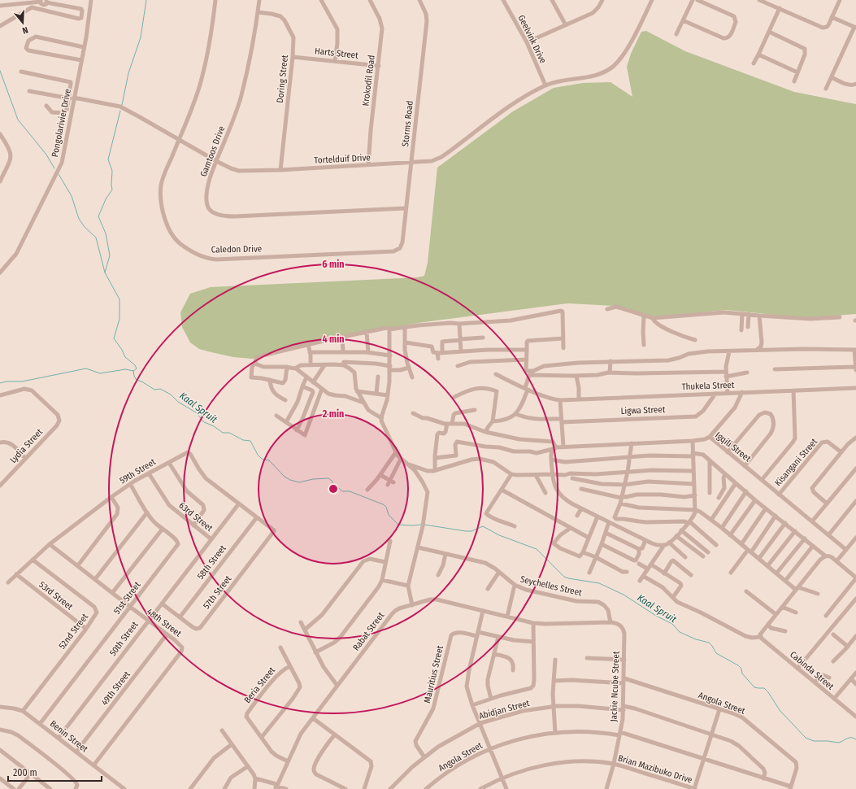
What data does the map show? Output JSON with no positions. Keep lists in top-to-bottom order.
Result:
{
  "streets": {
    "street": [
      "Geelvink Drive",
      "Harts Street",
      "Doring Street",
      "Krokodil Road",
      "Pongolarivier Drive",
      "Storms Road",
      "Gamtoos Drive",
      "Tortelduif Drive",
      "Caledon Drive",
      "Thukela Street",
      "Ligwa Street",
      "Lydia Street",
      "Igqili Street",
      "Kisangani Street",
      "59th Street",
      "63rd Street",
      "58th Street",
      "Seychelles Street",
      "57th Street",
      "53rd Street",
      "51st Street",
      "48th Street",
      "52nd Street",
      "Rabat Street",
      "50th Street",
      "Cabinda Street",
      "Mauritius Street",
      "Beria Street",
      "Jackie Ncube Street",
      "49th Street",
      "Angola Street",
      "Abidjan Street",
      "Benin Street",
      "Brian Mazibuko Drive"
    ]
  },
  "crossings": [
    ["Geelvink Drive", "Tortelduif Drive"],
    ["Harts Street", "Doring Street"],
    ["Harts Street", "Krokodil Road"],
    ["Doring Street", "Gamtoos Drive"],
    ["Doring Street", "Tortelduif Drive"],
    ["Krokodil Road", "Tortelduif Drive"],
    ["Pongolarivier Drive", "Tortelduif Drive"],
    ["Storms Road", "Gamtoos Drive"],
    ["Storms Road", "Tortelduif Drive"],
    ["Storms Road", "Caledon Drive"],
    ["Gamtoos Drive", "Tortelduif Drive"],
    ["Tortelduif Drive", "Caledon Drive"],
    ["Thukela Street", "Ligwa Street"],
    ["Igqili Street", "Kisangani Street"],
    ["59th Street", "63rd Street"],
    ["59th Street", "58th Street"],
    ["59th Street", "57th Street"],
    ["59th Street", "53rd Street"],
    ["59th Street", "51st Street"],
    ["59th Street", "48th Street"],
    ["59th Street", "52nd Street"],
    ["59th Street", "50th Street"],
    ["63rd Street", "50th Street"],
    ["58th Street", "57th Street"],
    ["Seychelles Street", "Rabat Street"],
    ["57th Street", "50th Street"],
    ["53rd Street", "52nd Street"],
    ["51st Street", "48th Street"],
    ["51st Street", "Benin Street"],
    ["48th Street", "50th Street"],
    ["48th Street", "49th Street"],
    ["48th Street", "Benin Street"],
    ["52nd Street", "Benin Street"],
    ["Rabat Street", "Jackie Ncube Street"],
    ["50th Street", "Benin Street"],
    ["Mauritius Street", "Abidjan Street"],
    ["Jackie Ncube Street", "Angola Street"],
    ["Jackie Ncube Street", "Abidjan Street"],
    ["Jackie Ncube Street", "Brian Mazibuko Drive"],
    ["49th Street", "Benin Street"],
    ["Angola Street", "Abidjan Street"]
  ],
  "water": ["Kaal Spruit"],
  "scale_bar": "200 m",
  "north": "bottom",
  "rings": ["6 min", "4 min", "2 min"]
}
